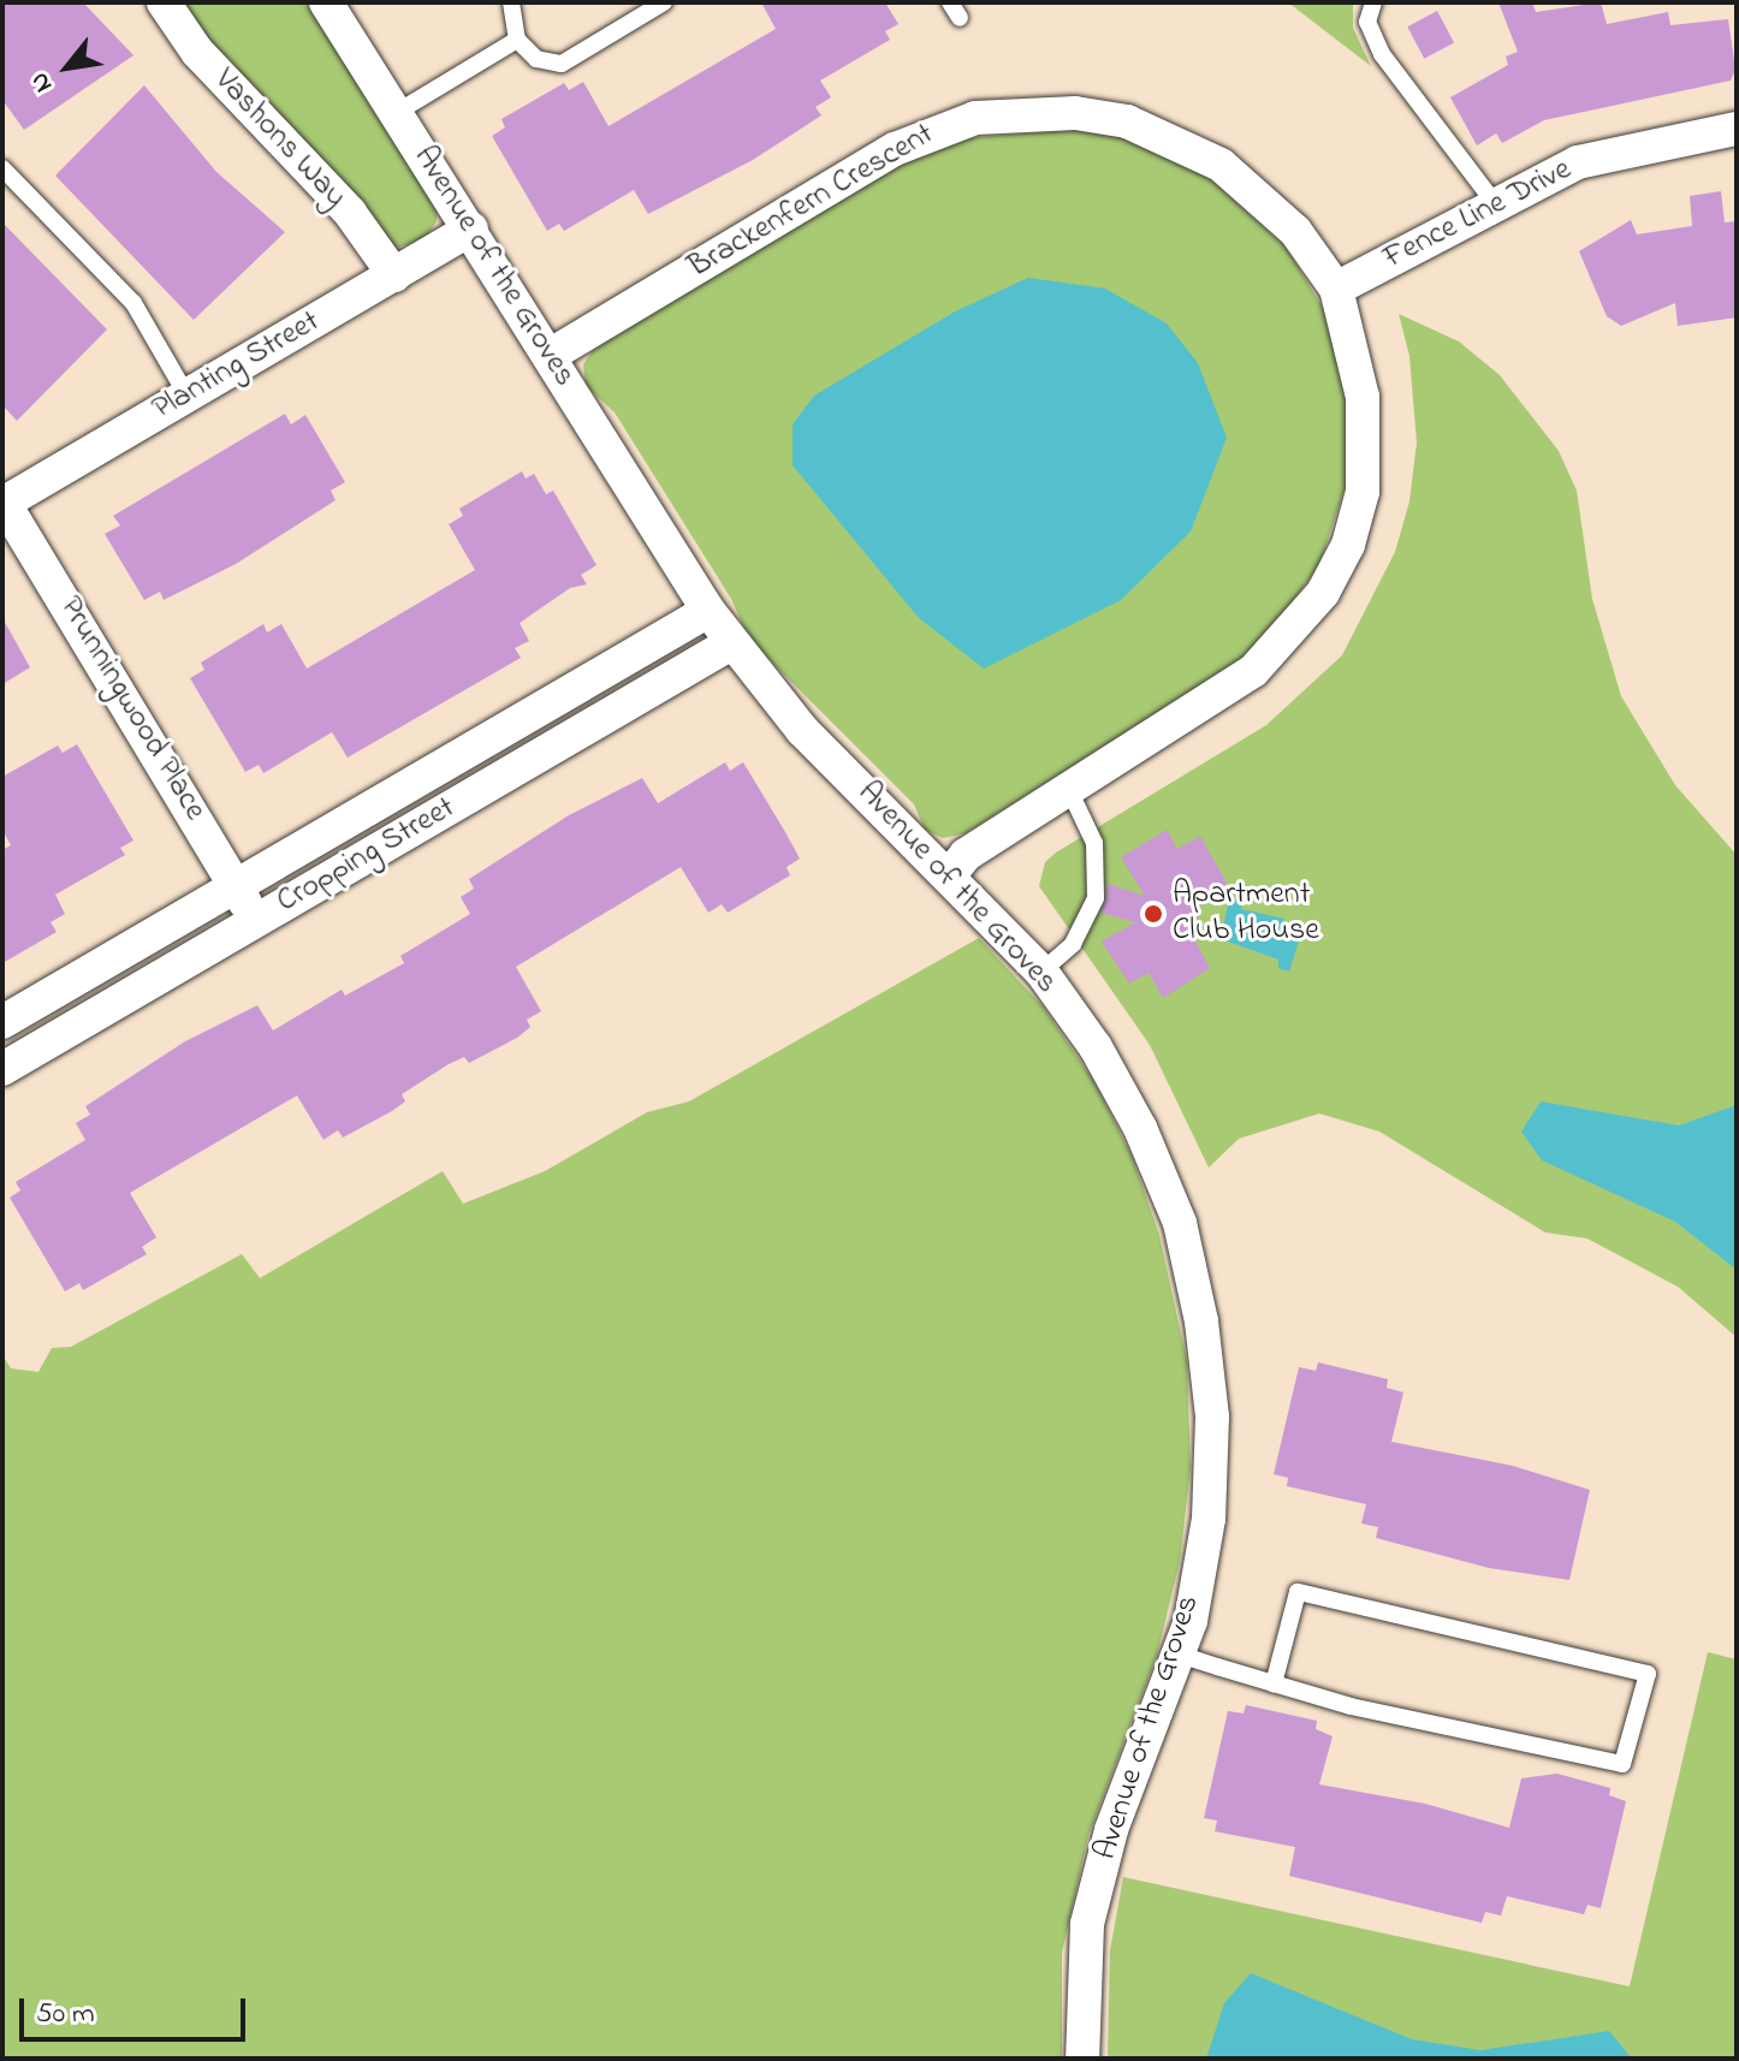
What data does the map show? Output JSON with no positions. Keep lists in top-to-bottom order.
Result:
{
  "streets": {
    "street": [
      "Vashons Way",
      "Brackenfern Crescent",
      "Fence Line Drive",
      "Avenue of the Groves",
      "Planting Street",
      "Prunningwood Place",
      "Cropping Street"
    ]
  },
  "crossings": [
    ["Vashons Way", "Planting Street"],
    ["Brackenfern Crescent", "Fence Line Drive"],
    ["Brackenfern Crescent", "Avenue of the Groves"],
    ["Avenue of the Groves", "Planting Street"],
    ["Avenue of the Groves", "Cropping Street"],
    ["Planting Street", "Prunningwood Place"],
    ["Prunningwood Place", "Cropping Street"]
  ],
  "places": ["Apartment Club House"],
  "scale_bar": "50 m",
  "north": "bottom left"
}
